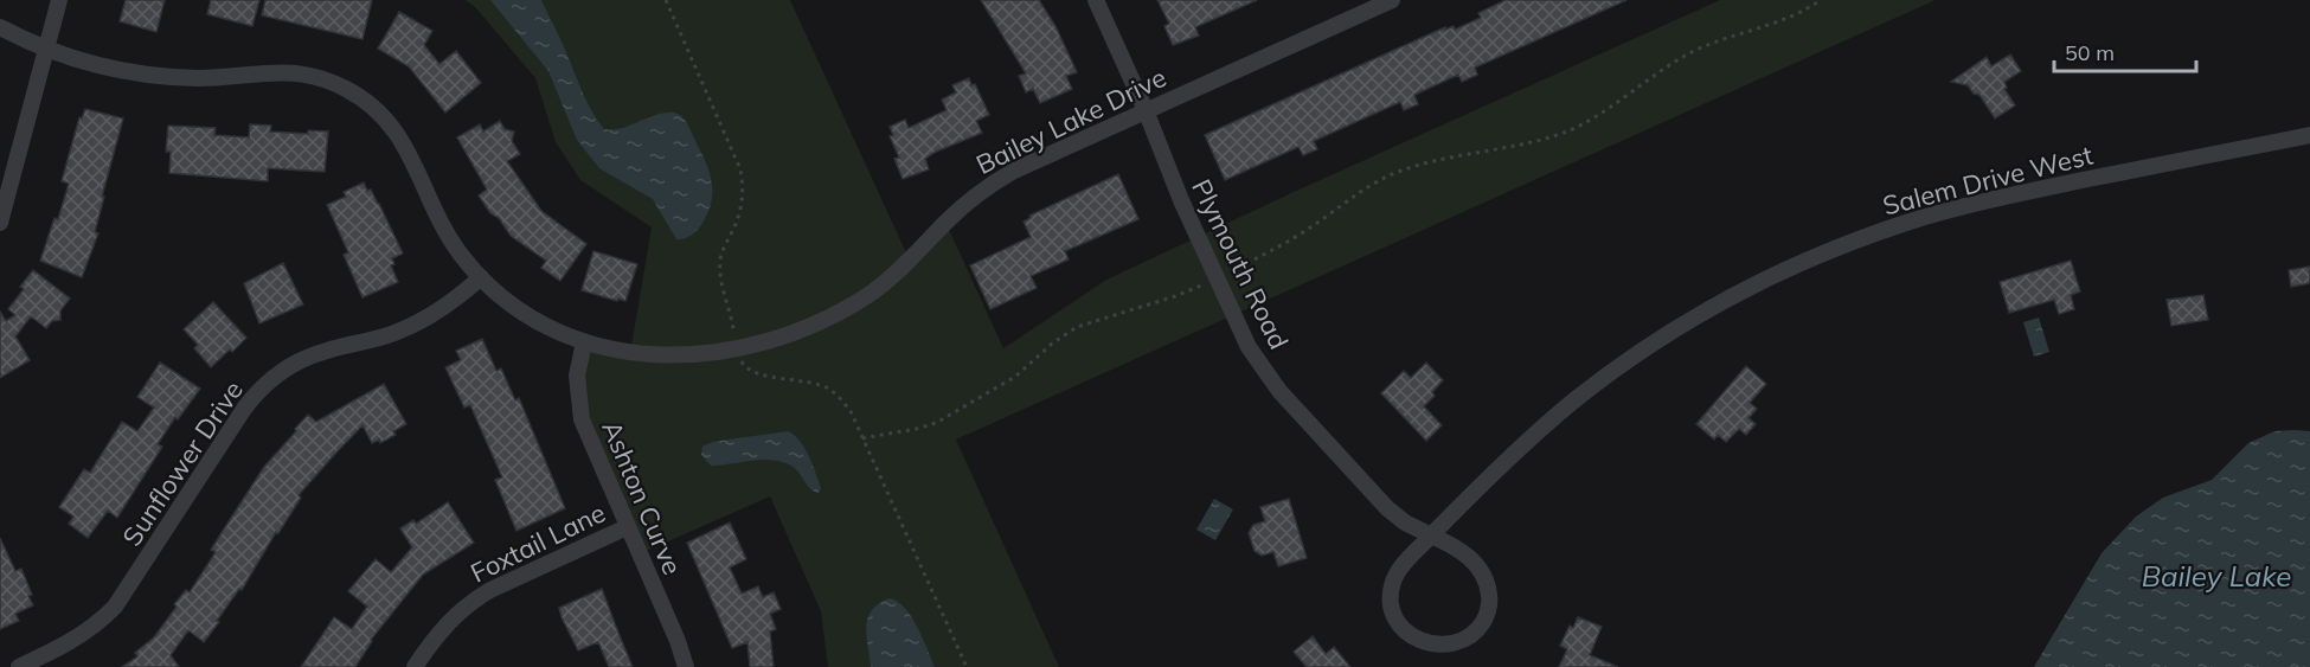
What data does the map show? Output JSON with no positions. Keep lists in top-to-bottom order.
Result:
{
  "streets": {
    "street": [
      "Bailey Lake Drive",
      "Salem Drive West",
      "Plymouth Road",
      "Sunflower Drive",
      "Ashton Curve",
      "Foxtail Lane"
    ]
  },
  "crossings": [
    ["Bailey Lake Drive", "Plymouth Road"],
    ["Bailey Lake Drive", "Sunflower Drive"],
    ["Bailey Lake Drive", "Ashton Curve"],
    ["Salem Drive West", "Plymouth Road"],
    ["Ashton Curve", "Foxtail Lane"]
  ],
  "water": ["Bailey Lake"],
  "scale_bar": "50 m"
}
